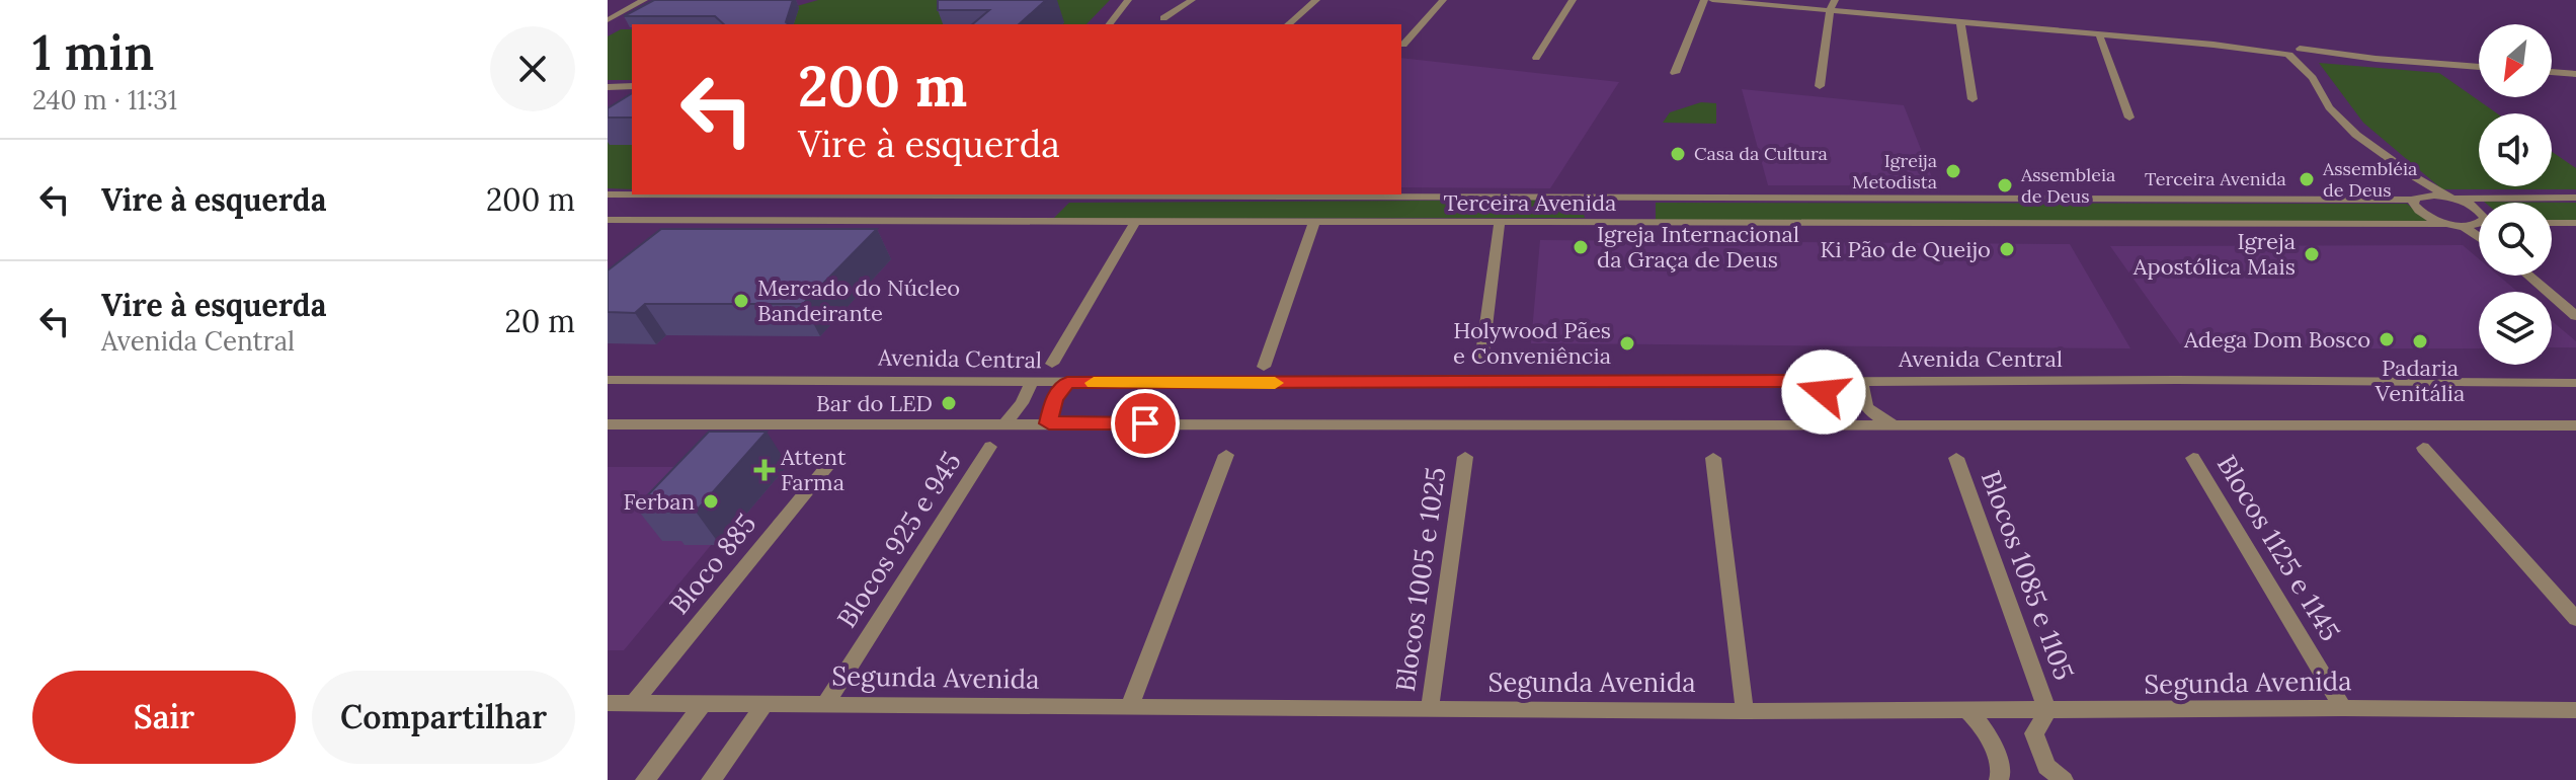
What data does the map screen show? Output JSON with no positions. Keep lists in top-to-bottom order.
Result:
{
  "streets": {
    "street": [
      "Terceira Avenida",
      "Avenida Central",
      "Blocos 925 e 945",
      "Blocos 1125 e 1145",
      "Bloco 885",
      "Blocos 1085 e 1105",
      "Blocos 1005 e 1025",
      "Segunda Avenida"
    ]
  },
  "crossings": [
    ["Blocos 925 e 945", "Segunda Avenida"],
    ["Blocos 1125 e 1145", "Segunda Avenida"],
    ["Bloco 885", "Segunda Avenida"],
    ["Blocos 1085 e 1105", "Segunda Avenida"],
    ["Blocos 1005 e 1025", "Segunda Avenida"]
  ],
  "places": {
    "other": [
      "Casa da Cultura",
      "Igreija Metodista",
      "Assembléia de Deus",
      "Assembleia de Deus",
      "Igreja Internacional da Graça de Deus",
      "Ki Pão de Queijo",
      "Igreja Apostólica Mais",
      "Mercado do Núcleo Bandeirante",
      "Adega Dom Bosco",
      "Padaria Venitália",
      "Holywood Pães e Conveniência",
      "Bar do LED",
      "Ferban"
    ],
    "health": ["Attent Farma"]
  },
  "north": "bottom left",
  "page": {
    "heading": ["1 min", "240 m · 11:31"],
    "turn": ["200 m", "Vire à esquerda"],
    "list": [
      {
        "name": "Vire à esquerda",
        "value": "200 m"
      },
      {
        "name": "Vire à esquerda",
        "note": "Avenida Central",
        "value": "20 m"
      }
    ],
    "buttons": ["Sair", "Compartilhar"]
  }
}
